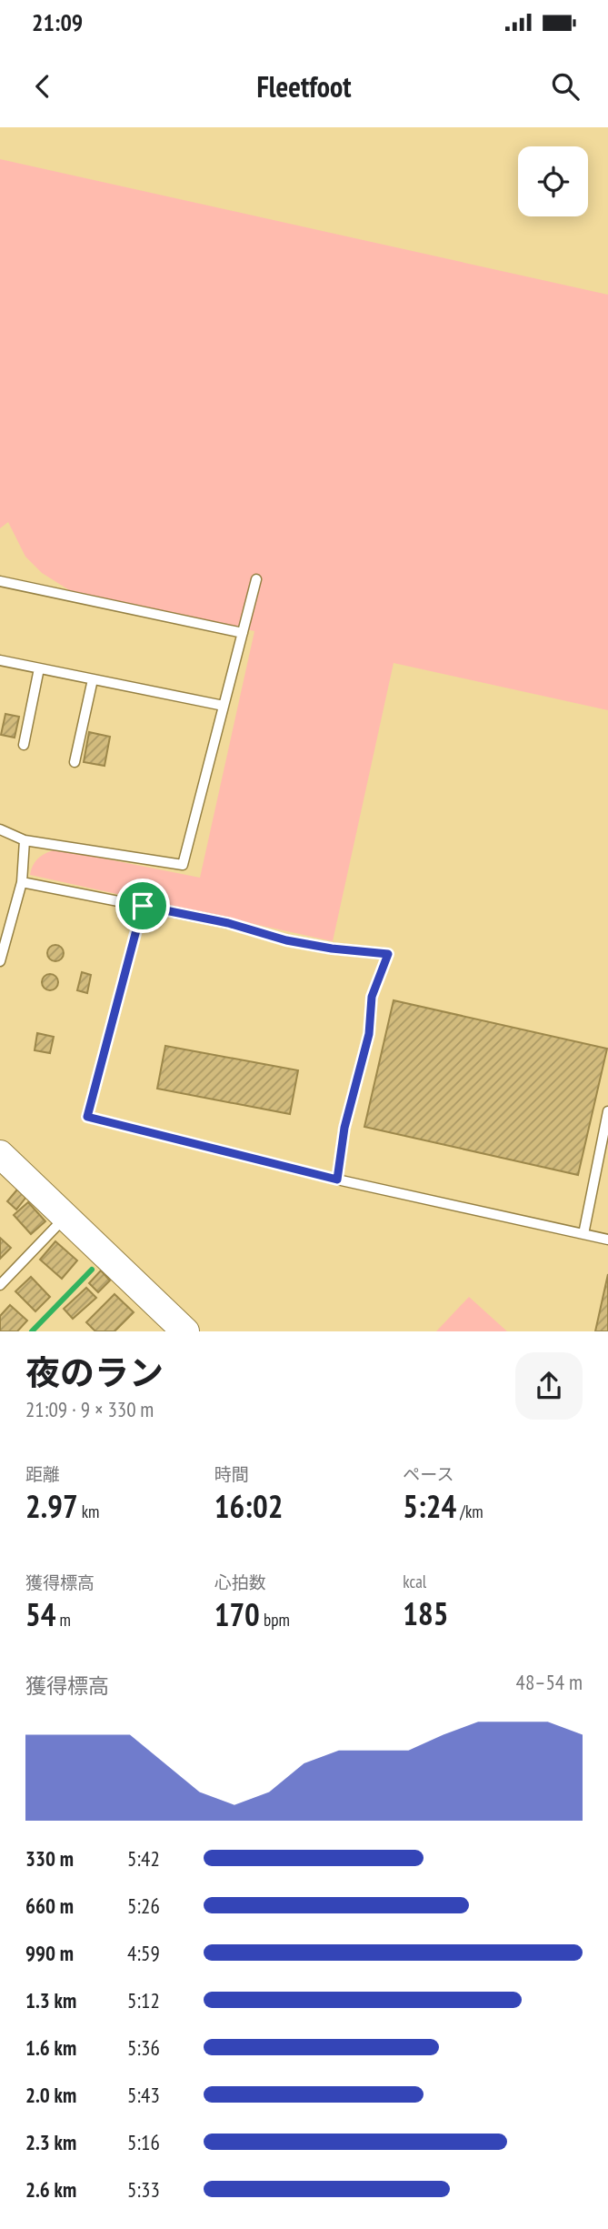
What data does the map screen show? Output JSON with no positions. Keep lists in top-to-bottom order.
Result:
{
  "page": {
    "status": "21:09",
    "header": "Fleetfoot",
    "heading": ["夜のラン", "21:09 · 9 × 330 m"],
    "stats": [
      ["距離", "2.97 km"],
      ["時間", "16:02"],
      ["ペース", "5:24 /km"],
      ["獲得標高", "54 m"],
      ["心拍数", "170 bpm"],
      ["kcal", "185"]
    ],
    "chart": ["獲得標高", "48–54 m"],
    "list": [
      {
        "name": "330 m",
        "note": "5:42"
      },
      {
        "name": "660 m",
        "note": "5:26"
      },
      {
        "name": "990 m",
        "note": "4:59"
      },
      {
        "name": "1.3 km",
        "note": "5:12"
      },
      {
        "name": "1.6 km",
        "note": "5:36"
      },
      {
        "name": "2.0 km",
        "note": "5:43"
      },
      {
        "name": "2.3 km",
        "note": "5:16"
      },
      {
        "name": "2.6 km",
        "note": "5:33"
      }
    ]
  }
}
